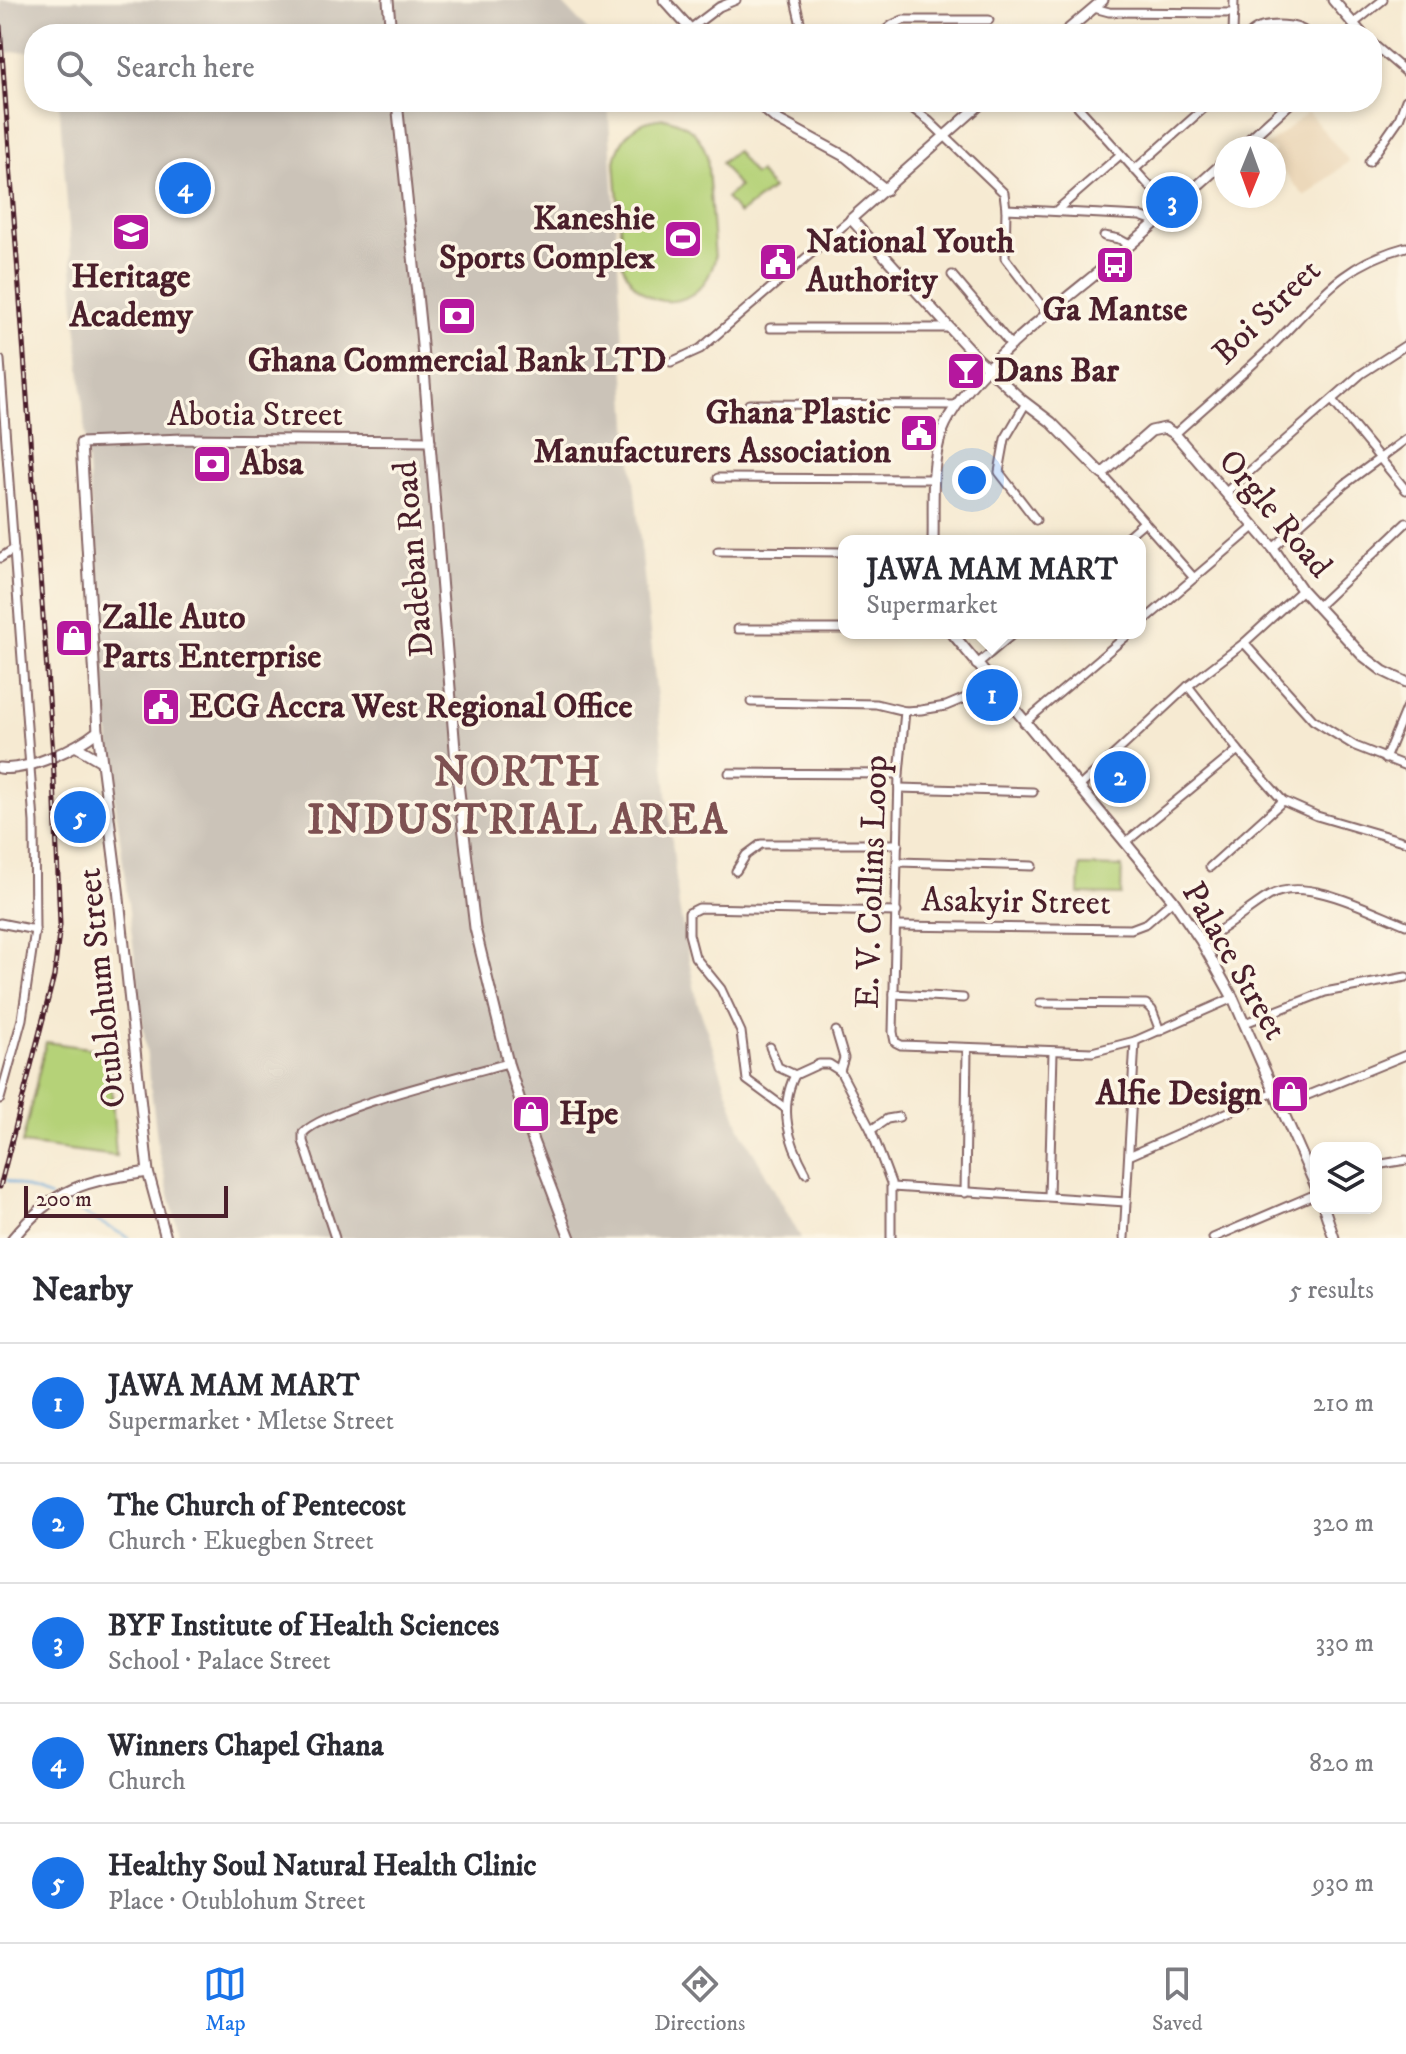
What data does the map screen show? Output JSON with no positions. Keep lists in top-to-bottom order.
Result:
{
  "streets": {
    "street": [
      "Boi Street",
      "Abotia Street",
      "Orgle Road",
      "Dadeban Road",
      "E. V. Collins Loop",
      "Asakyir Street",
      "Palace Street",
      "Otublohum Street"
    ]
  },
  "crossings": [
    ["Boi Street", "Orgle Road"],
    ["Abotia Street", "Dadeban Road"],
    ["Abotia Street", "Otublohum Street"],
    ["E. V. Collins Loop", "Asakyir Street"],
    ["E. V. Collins Loop", "Palace Street"],
    ["Asakyir Street", "Palace Street"]
  ],
  "districts": ["NORTH INDUSTRIAL AREA"],
  "places": {
    "school or university": ["Heritage Academy"],
    "sports": ["Kaneshie Sports Complex"],
    "public building": ["National Youth Authority", "Ghana Plastic Manufacturers Association", "ECG Accra West Regional Office"],
    "bus stop": ["Ga Mantse"],
    "bank": ["Ghana Commercial Bank LTD", "Absa"],
    "bar": ["Dans Bar"],
    "shop": ["Zalle Auto Parts Enterprise", "Alfie Design", "Hpe"]
  },
  "scale_bar": "200 m",
  "north": "bottom",
  "page": {
    "search": "Search here",
    "pins": [
      "4",
      "3",
      "1",
      "2",
      "5"
    ],
    "popup": ["JAWA MAM MART", "Supermarket"],
    "scale": "200 m",
    "heading": ["Nearby", "5 results"],
    "list": [
      {
        "mark": "1",
        "name": "JAWA MAM MART",
        "note": "Supermarket · Mletse Street",
        "value": "210 m"
      },
      {
        "mark": "2",
        "name": "The Church of Pentecost",
        "note": "Church · Ekuegben Street",
        "value": "320 m"
      },
      {
        "mark": "3",
        "name": "BYF Institute of Health Sciences",
        "note": "School · Palace Street",
        "value": "330 m"
      },
      {
        "mark": "4",
        "name": "Winners Chapel Ghana",
        "note": "Church",
        "value": "820 m"
      },
      {
        "mark": "5",
        "name": "Healthy Soul Natural Health Clinic",
        "note": "Place · Otublohum Street",
        "value": "930 m"
      }
    ],
    "nav": ["Map", "Directions", "Saved"]
  }
}
